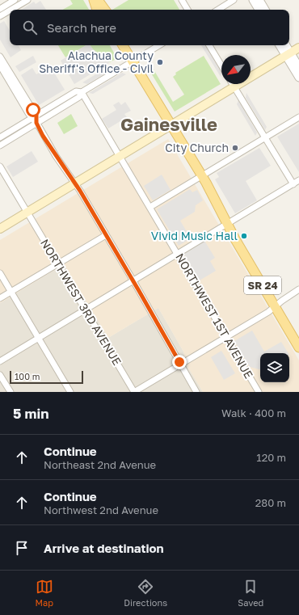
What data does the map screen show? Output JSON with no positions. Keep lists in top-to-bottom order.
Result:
{
  "streets": {
    "main road": ["SR 24"],
    "street": ["NORTHWEST 3RD AVENUE", "NORTHWEST 1ST AVENUE"]
  },
  "districts": ["Gainesville"],
  "places": ["Alachua County Sheriff's Office - Civil", "City Church", "Vivid Music Hall"],
  "scale_bar": "100 m",
  "north": "bottom left",
  "page": {
    "search": "Search here",
    "scale": "100 m",
    "heading": ["5 min", "Walk · 400 m"],
    "list": [
      ["Continue", "Northeast 2nd Avenue", "120 m"],
      ["Continue", "Northwest 2nd Avenue", "280 m"],
      "Arrive at destination"
    ],
    "nav": ["Map", "Directions", "Saved"]
  }
}
